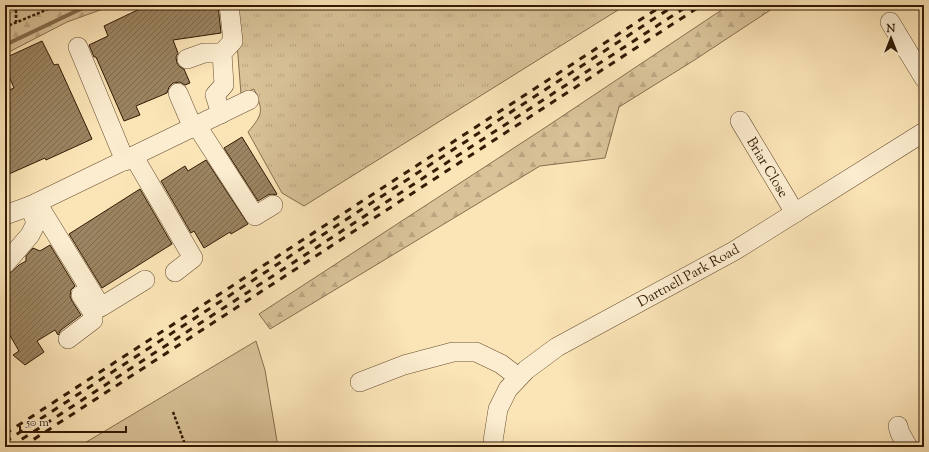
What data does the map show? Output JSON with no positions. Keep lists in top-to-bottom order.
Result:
{
  "streets": {
    "street": ["Briar Close", "Dartnell Park Road"]
  },
  "crossings": [
    ["Briar Close", "Dartnell Park Road"]
  ],
  "scale_bar": "50 m",
  "north": "top"
}
